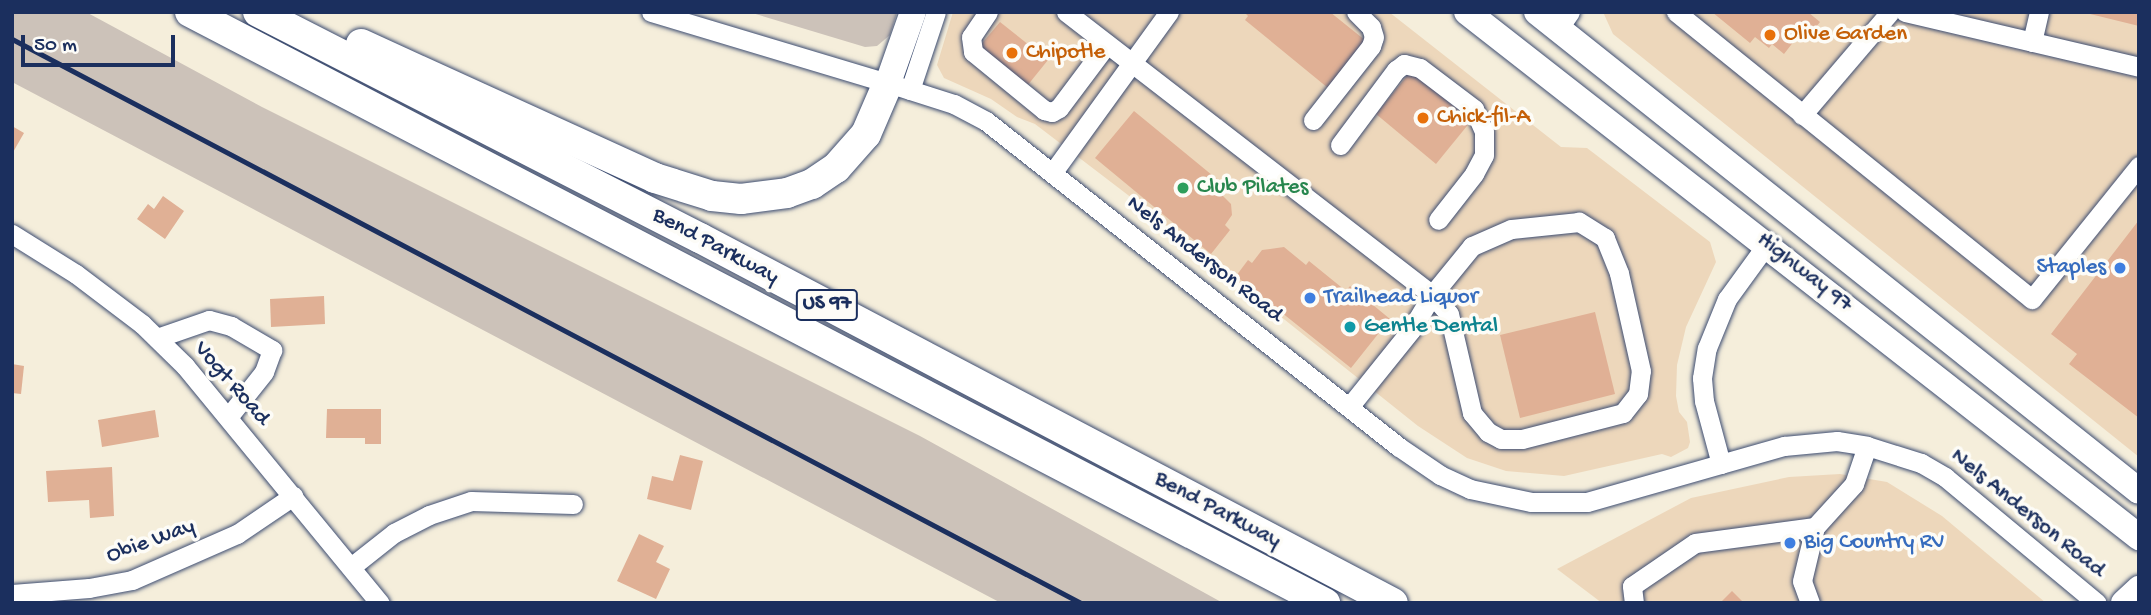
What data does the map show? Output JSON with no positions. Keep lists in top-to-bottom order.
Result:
{
  "streets": {
    "highway": ["Bend Parkway", "US 97"],
    "main road": ["Highway 97"],
    "street": ["Nels Anderson Road", "Vogt Road", "Obie Way"]
  },
  "crossings": [
    ["Vogt Road", "Obie Way"]
  ],
  "places": [
    "Olive Garden",
    "Chipotle",
    "Chick-fil-A",
    "Club Pilates",
    "Staples",
    "Trailhead Liquor",
    "Gentle Dental",
    "Big Country RV"
  ],
  "scale_bar": "50 m"
}
